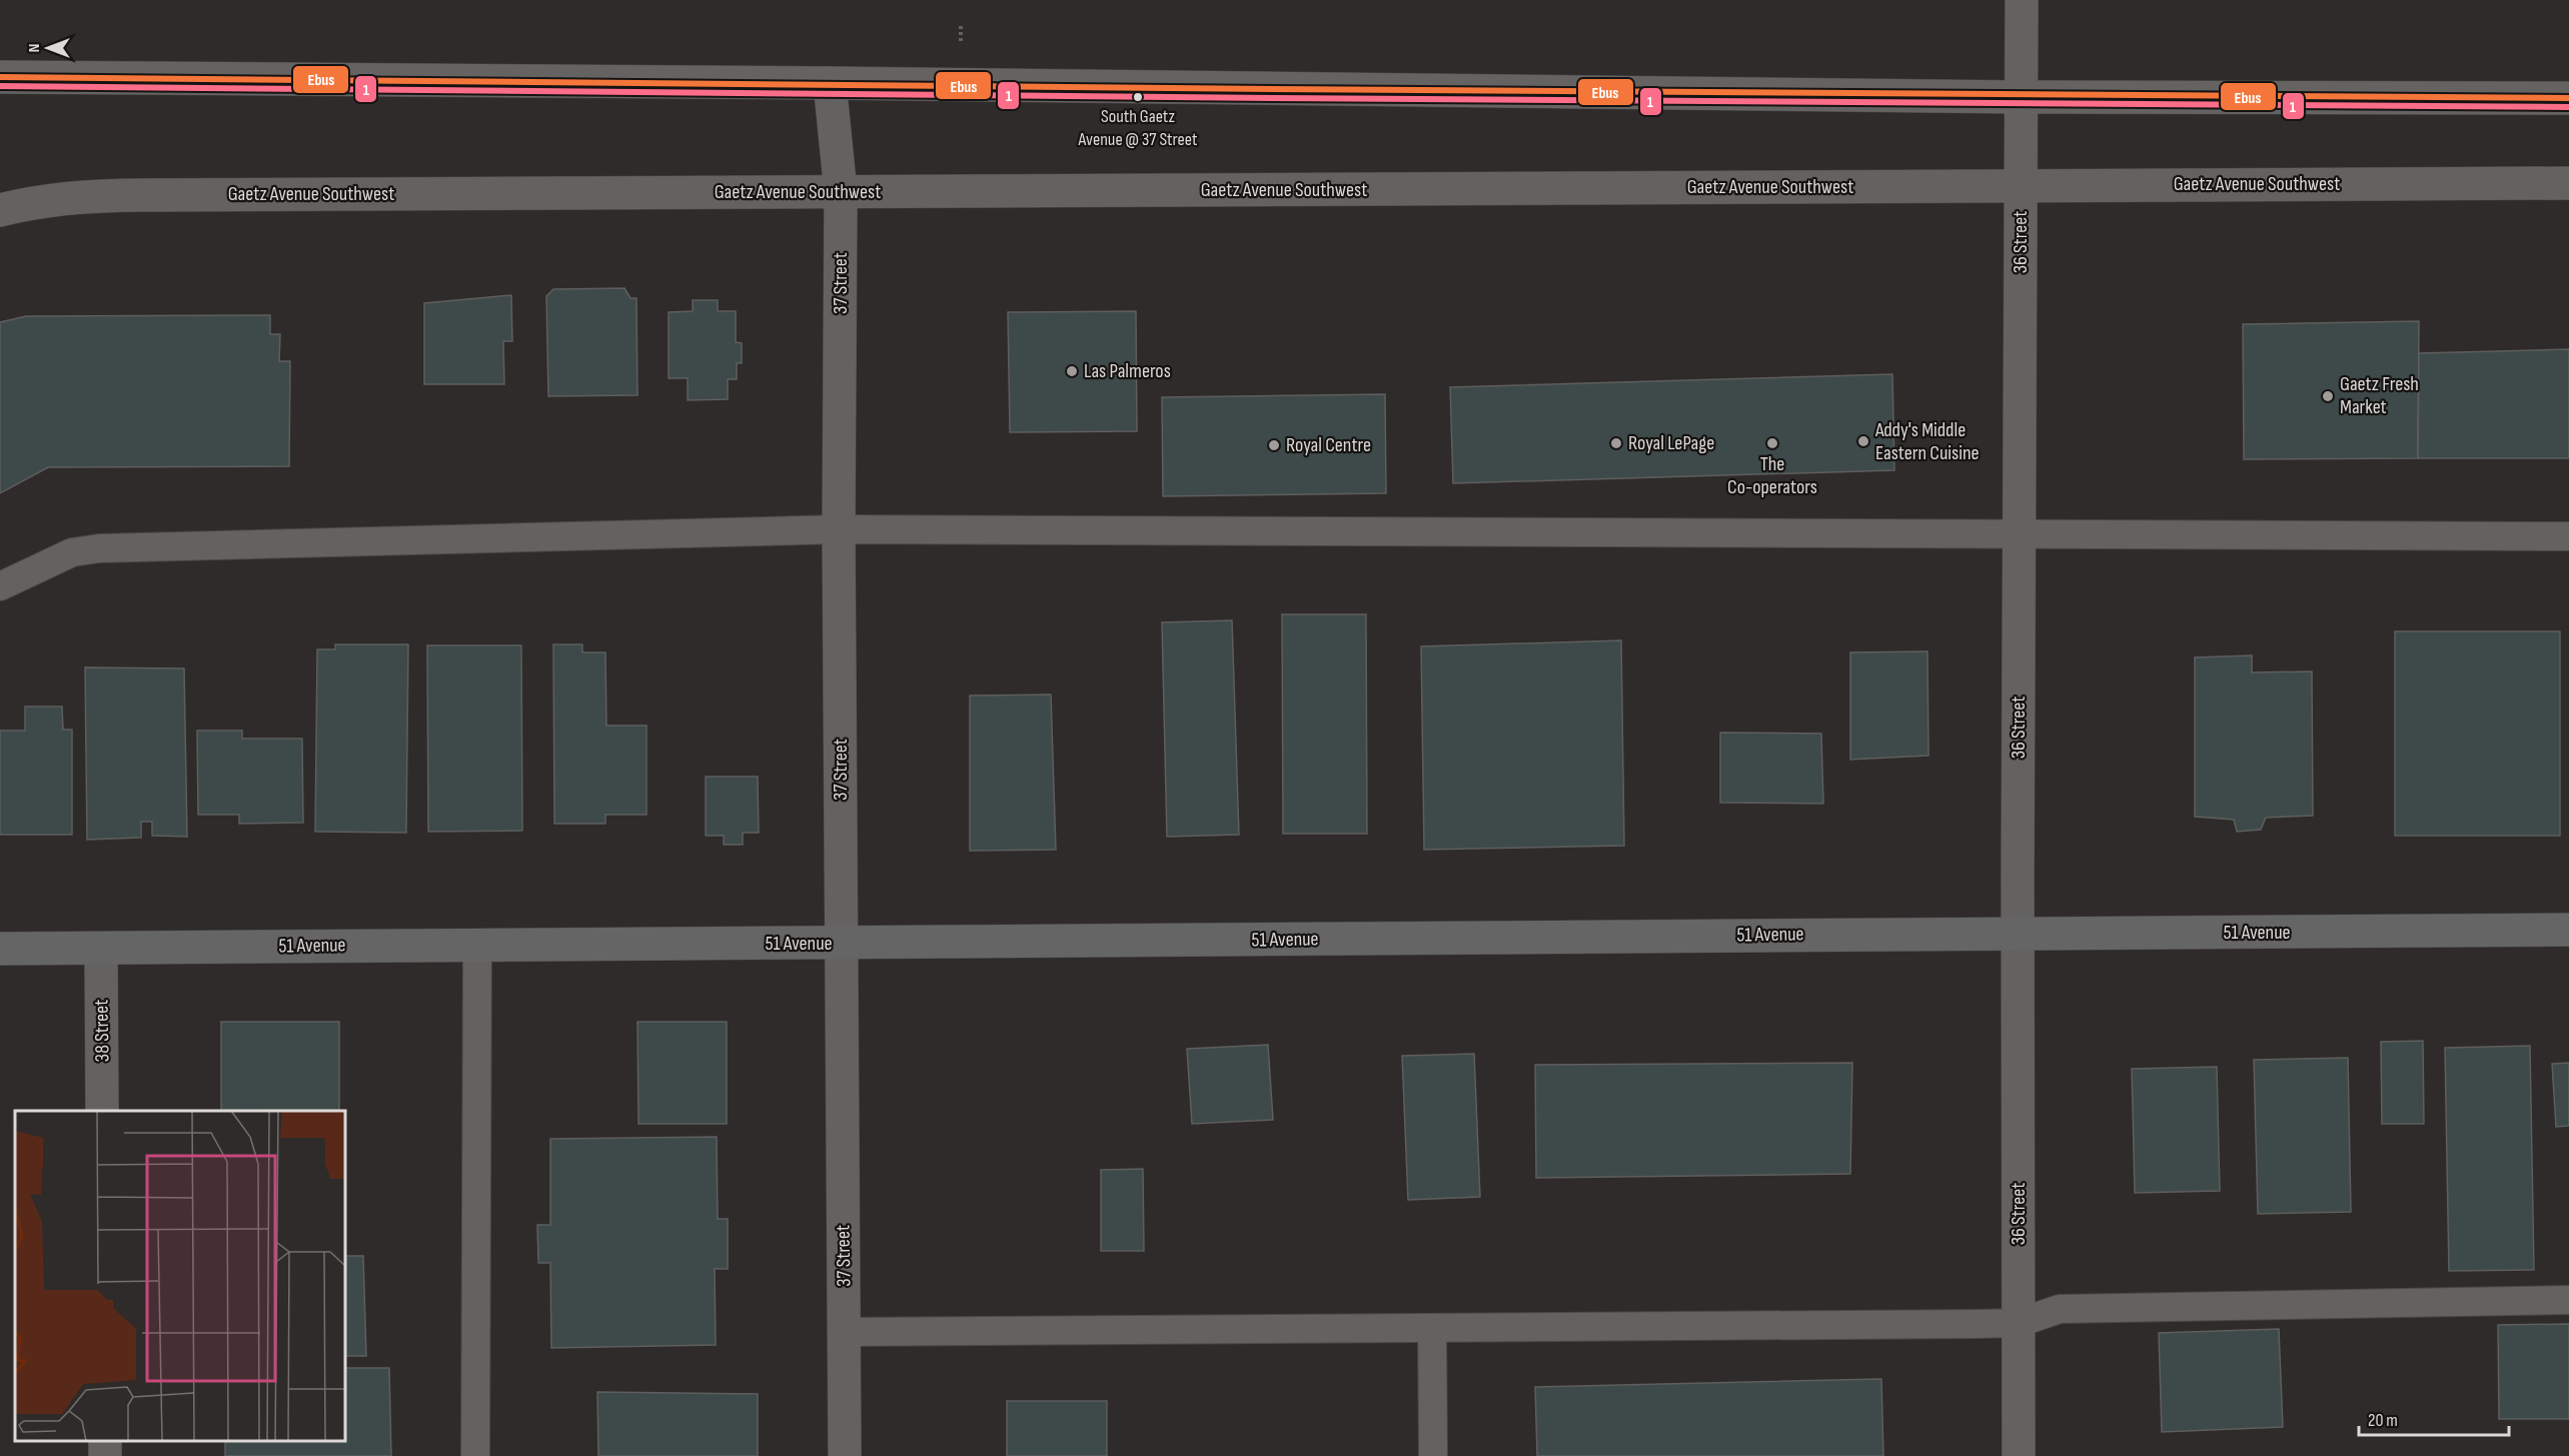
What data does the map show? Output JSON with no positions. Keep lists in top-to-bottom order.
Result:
{
  "streets": {
    "street": [
      "Gaetz Avenue Southwest",
      "36 Street",
      "37 Street",
      "51 Avenue",
      "38 Street"
    ]
  },
  "crossings": [
    ["Gaetz Avenue Southwest", "36 Street"],
    ["Gaetz Avenue Southwest", "37 Street"],
    ["36 Street", "51 Avenue"],
    ["37 Street", "51 Avenue"],
    ["51 Avenue", "38 Street"]
  ],
  "places": [
    "South Gaetz Avenue @ 37 Street",
    "Las Palmeros",
    "Gaetz Fresh Market",
    "Addy's Middle Eastern Cuisine",
    "Royal LePage",
    "The Co-operators",
    "Royal Centre"
  ],
  "lines": ["transit line Ebus", "transit line 1"],
  "scale_bar": "20 m",
  "north": "left"
}
